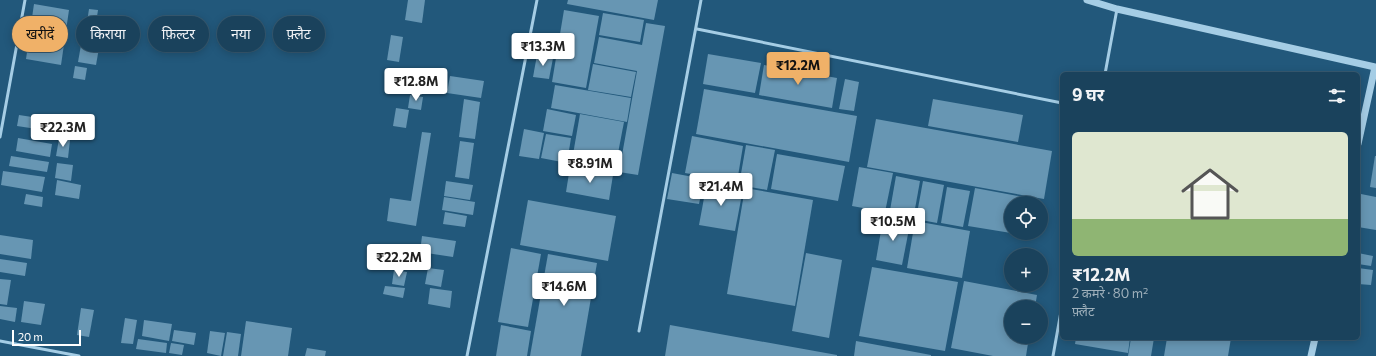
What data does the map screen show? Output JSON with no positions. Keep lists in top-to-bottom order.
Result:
{
  "scale_bar": "20 m",
  "page": {
    "chip": [
      "खरीदें",
      "किराया",
      "फ़िल्टर",
      "नया",
      "फ़्लैट"
    ],
    "price": [
      "₹13.3M",
      "₹12.2M",
      "₹12.8M",
      "₹22.3M",
      "₹8.91M",
      "₹21.4M",
      "₹10.5M",
      "₹22.2M",
      "₹14.6M"
    ],
    "heading": "9 घर",
    "list": [
      {
        "name": "₹12.2M",
        "note": "2 कमरे · 80 m² · फ़्लैट"
      }
    ],
    "map_buttons": ["+", "−"],
    "scale": "20 m"
  }
}
